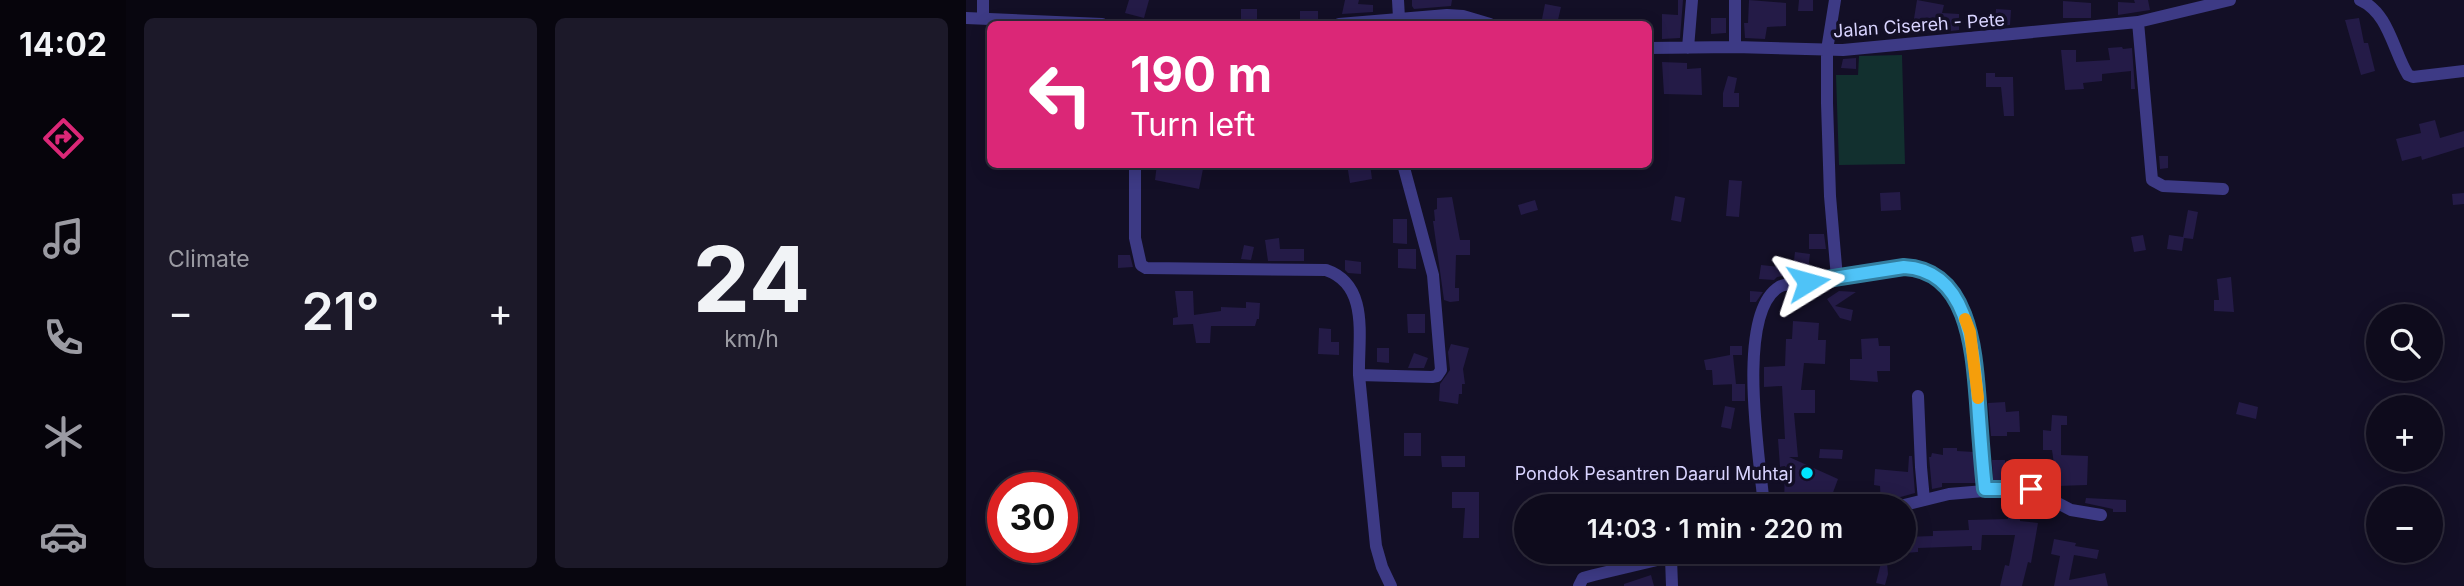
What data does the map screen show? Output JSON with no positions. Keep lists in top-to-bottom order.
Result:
{
  "streets": {
    "street": ["Jalan Cisereh - Pete"]
  },
  "places": ["Pondok Pesantren Daarul Muhtaj"],
  "page": {
    "tabs": "14:02",
    "tile": [
      "Climate",
      ["24", "km/h"]
    ],
    "turn": ["190 m", "Turn left"],
    "heat": ["−", "21°", "+"],
    "map_buttons": ["+", "−"],
    "limit": "30",
    "trip": "14:03 · 1 min · 220 m"
  }
}
